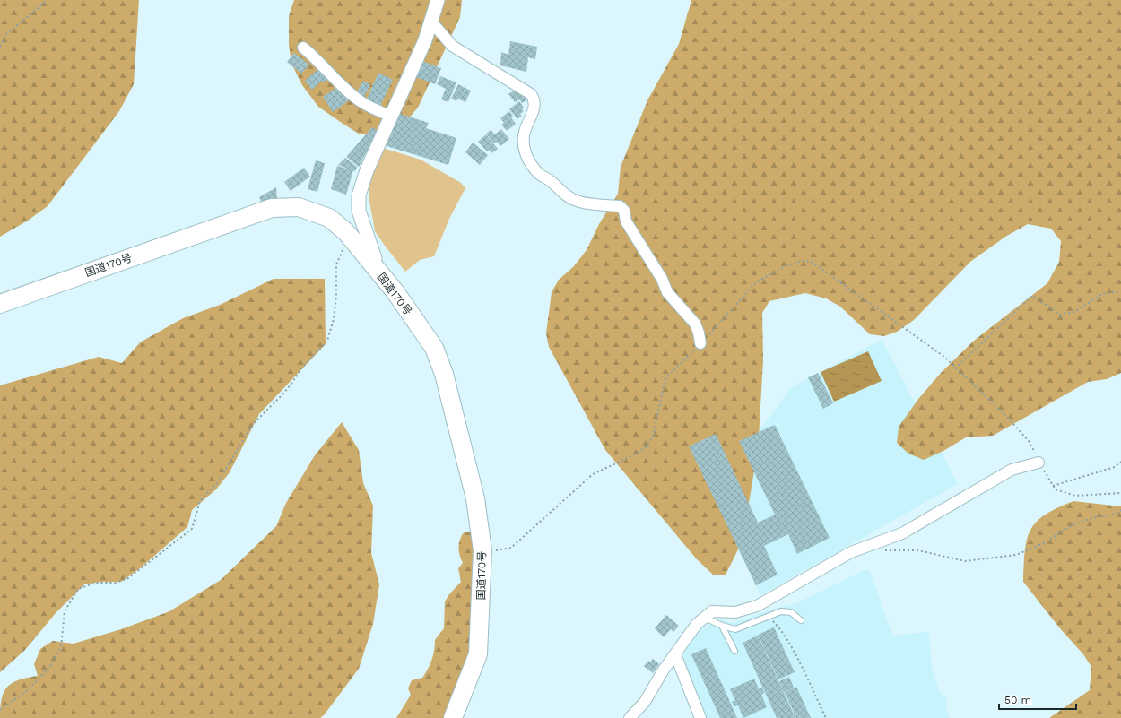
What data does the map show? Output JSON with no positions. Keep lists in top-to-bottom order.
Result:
{
  "streets": {
    "highway": ["国道170号"]
  },
  "scale_bar": "50 m"
}
